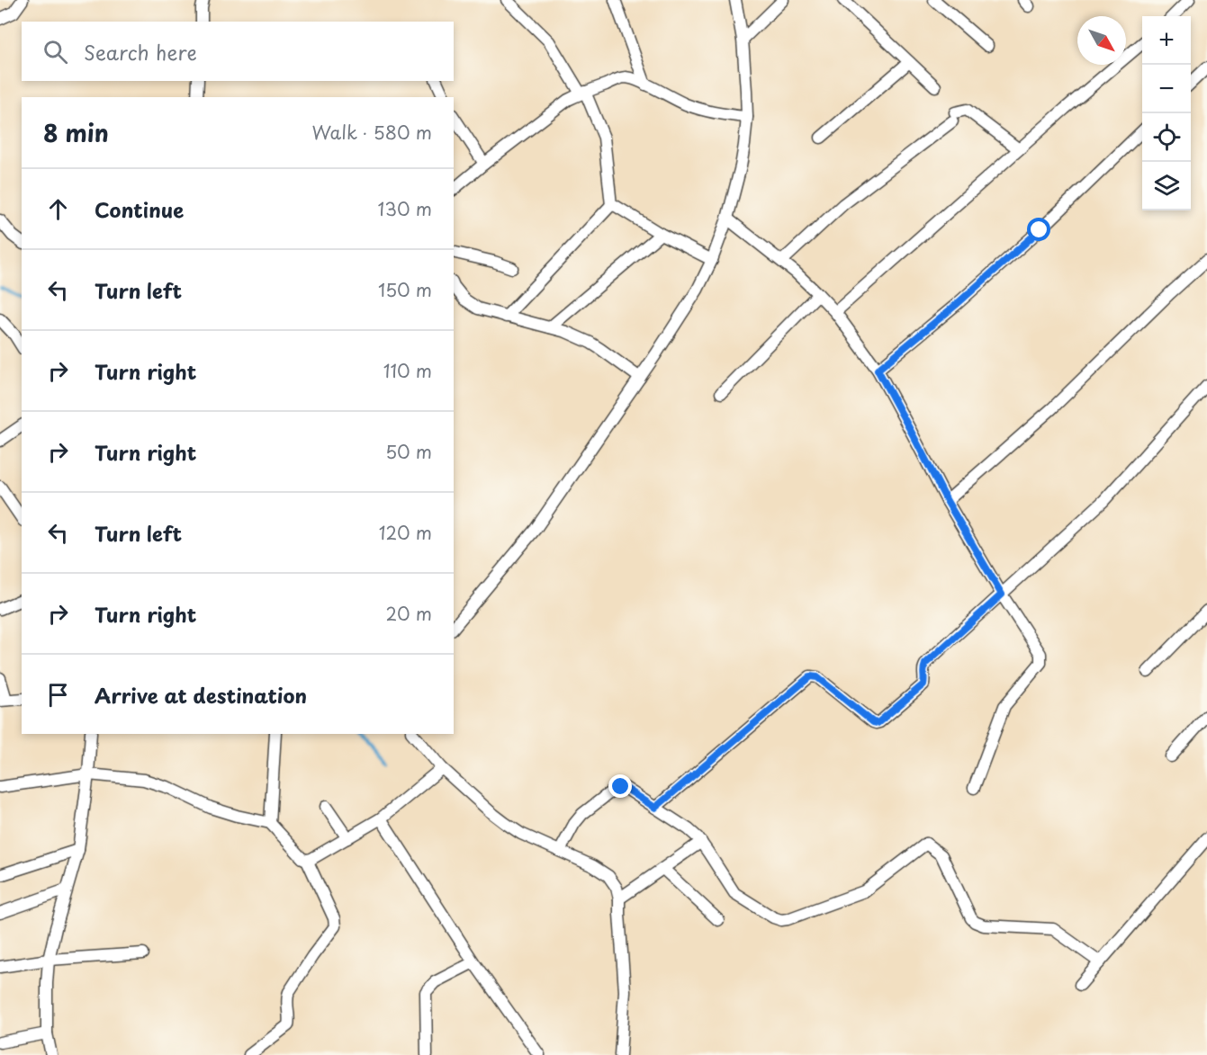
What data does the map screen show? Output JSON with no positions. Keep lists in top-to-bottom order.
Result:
{
  "north": "bottom right",
  "page": {
    "map_buttons": ["+", "−"],
    "search": "Search here",
    "heading": ["8 min", "Walk · 580 m"],
    "list": [
      ["Continue", "130 m"],
      ["Turn left", "150 m"],
      ["Turn right", "110 m"],
      ["Turn right", "50 m"],
      ["Turn left", "120 m"],
      ["Turn right", "20 m"],
      "Arrive at destination"
    ]
  }
}
